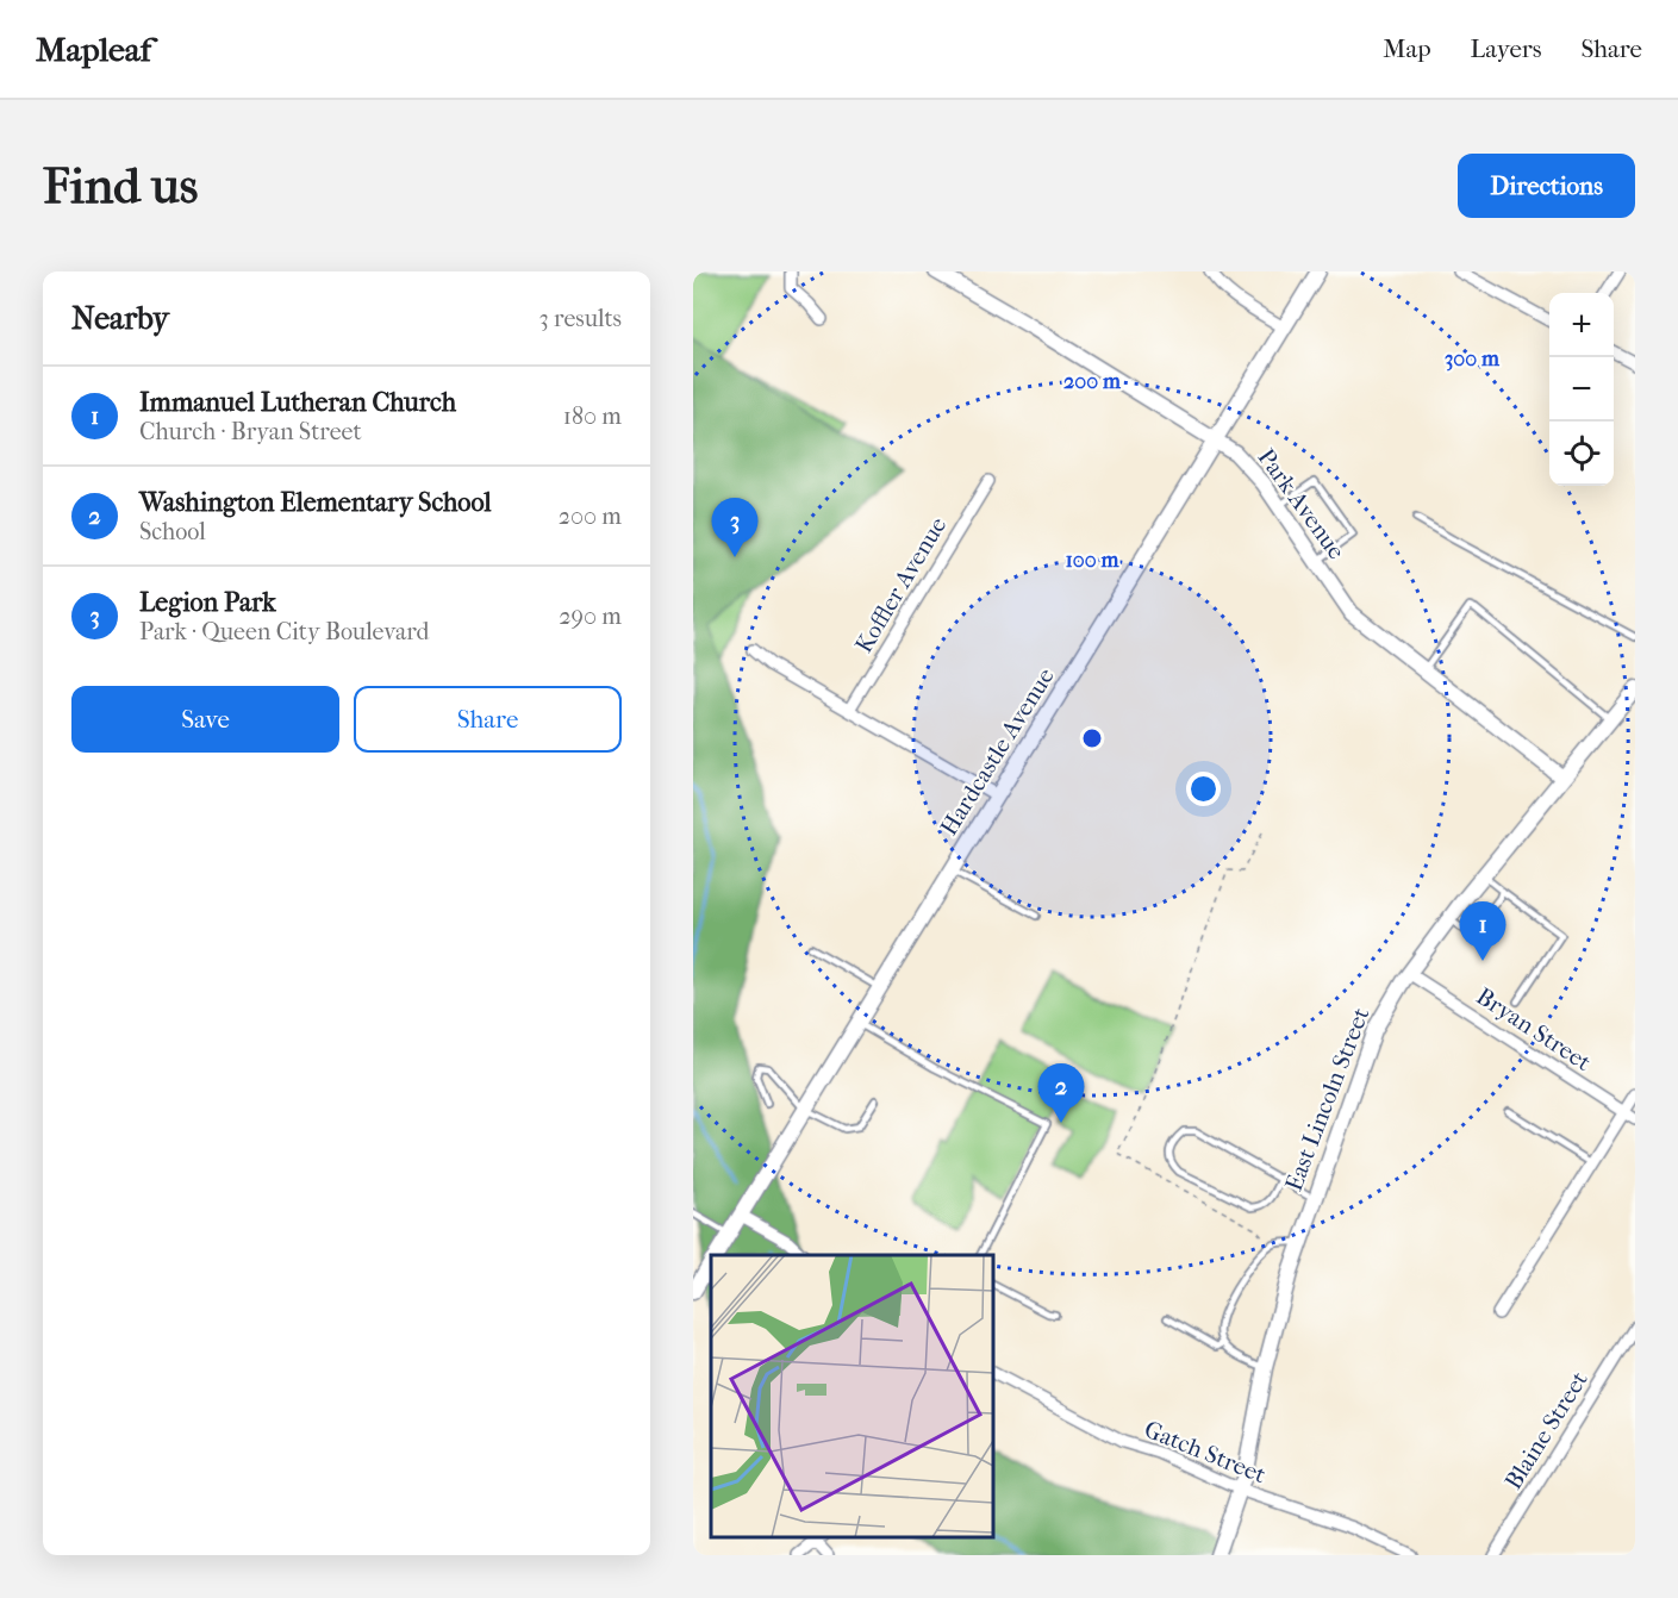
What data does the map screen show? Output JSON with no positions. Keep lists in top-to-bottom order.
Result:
{
  "streets": {
    "street": [
      "Park Avenue",
      "Koffler Avenue",
      "Hardcastle Avenue",
      "Bryan Street",
      "East Lincoln Street",
      "Blaine Street",
      "Gatch Street"
    ]
  },
  "crossings": [
    ["Park Avenue", "Hardcastle Avenue"],
    ["Park Avenue", "East Lincoln Street"],
    ["Bryan Street", "East Lincoln Street"],
    ["East Lincoln Street", "Gatch Street"]
  ],
  "page": {
    "header": "Mapleaf",
    "nav": ["Map", "Layers", "Share"],
    "buttons": [
      "Directions",
      ["Save", "Share"]
    ],
    "title": "Find us",
    "heading": ["Nearby", "3 results"],
    "map_buttons": ["+", "−"],
    "list": [
      {
        "mark": "1",
        "name": "Immanuel Lutheran Church",
        "note": "Church · Bryan Street",
        "value": "180 m"
      },
      {
        "mark": "2",
        "name": "Washington Elementary School",
        "note": "School",
        "value": "200 m"
      },
      {
        "mark": "3",
        "name": "Legion Park",
        "note": "Park · Queen City Boulevard",
        "value": "290 m"
      }
    ],
    "pins": ["3", "1", "2"]
  },
  "rings": ["300 m", "200 m", "100 m"]
}
